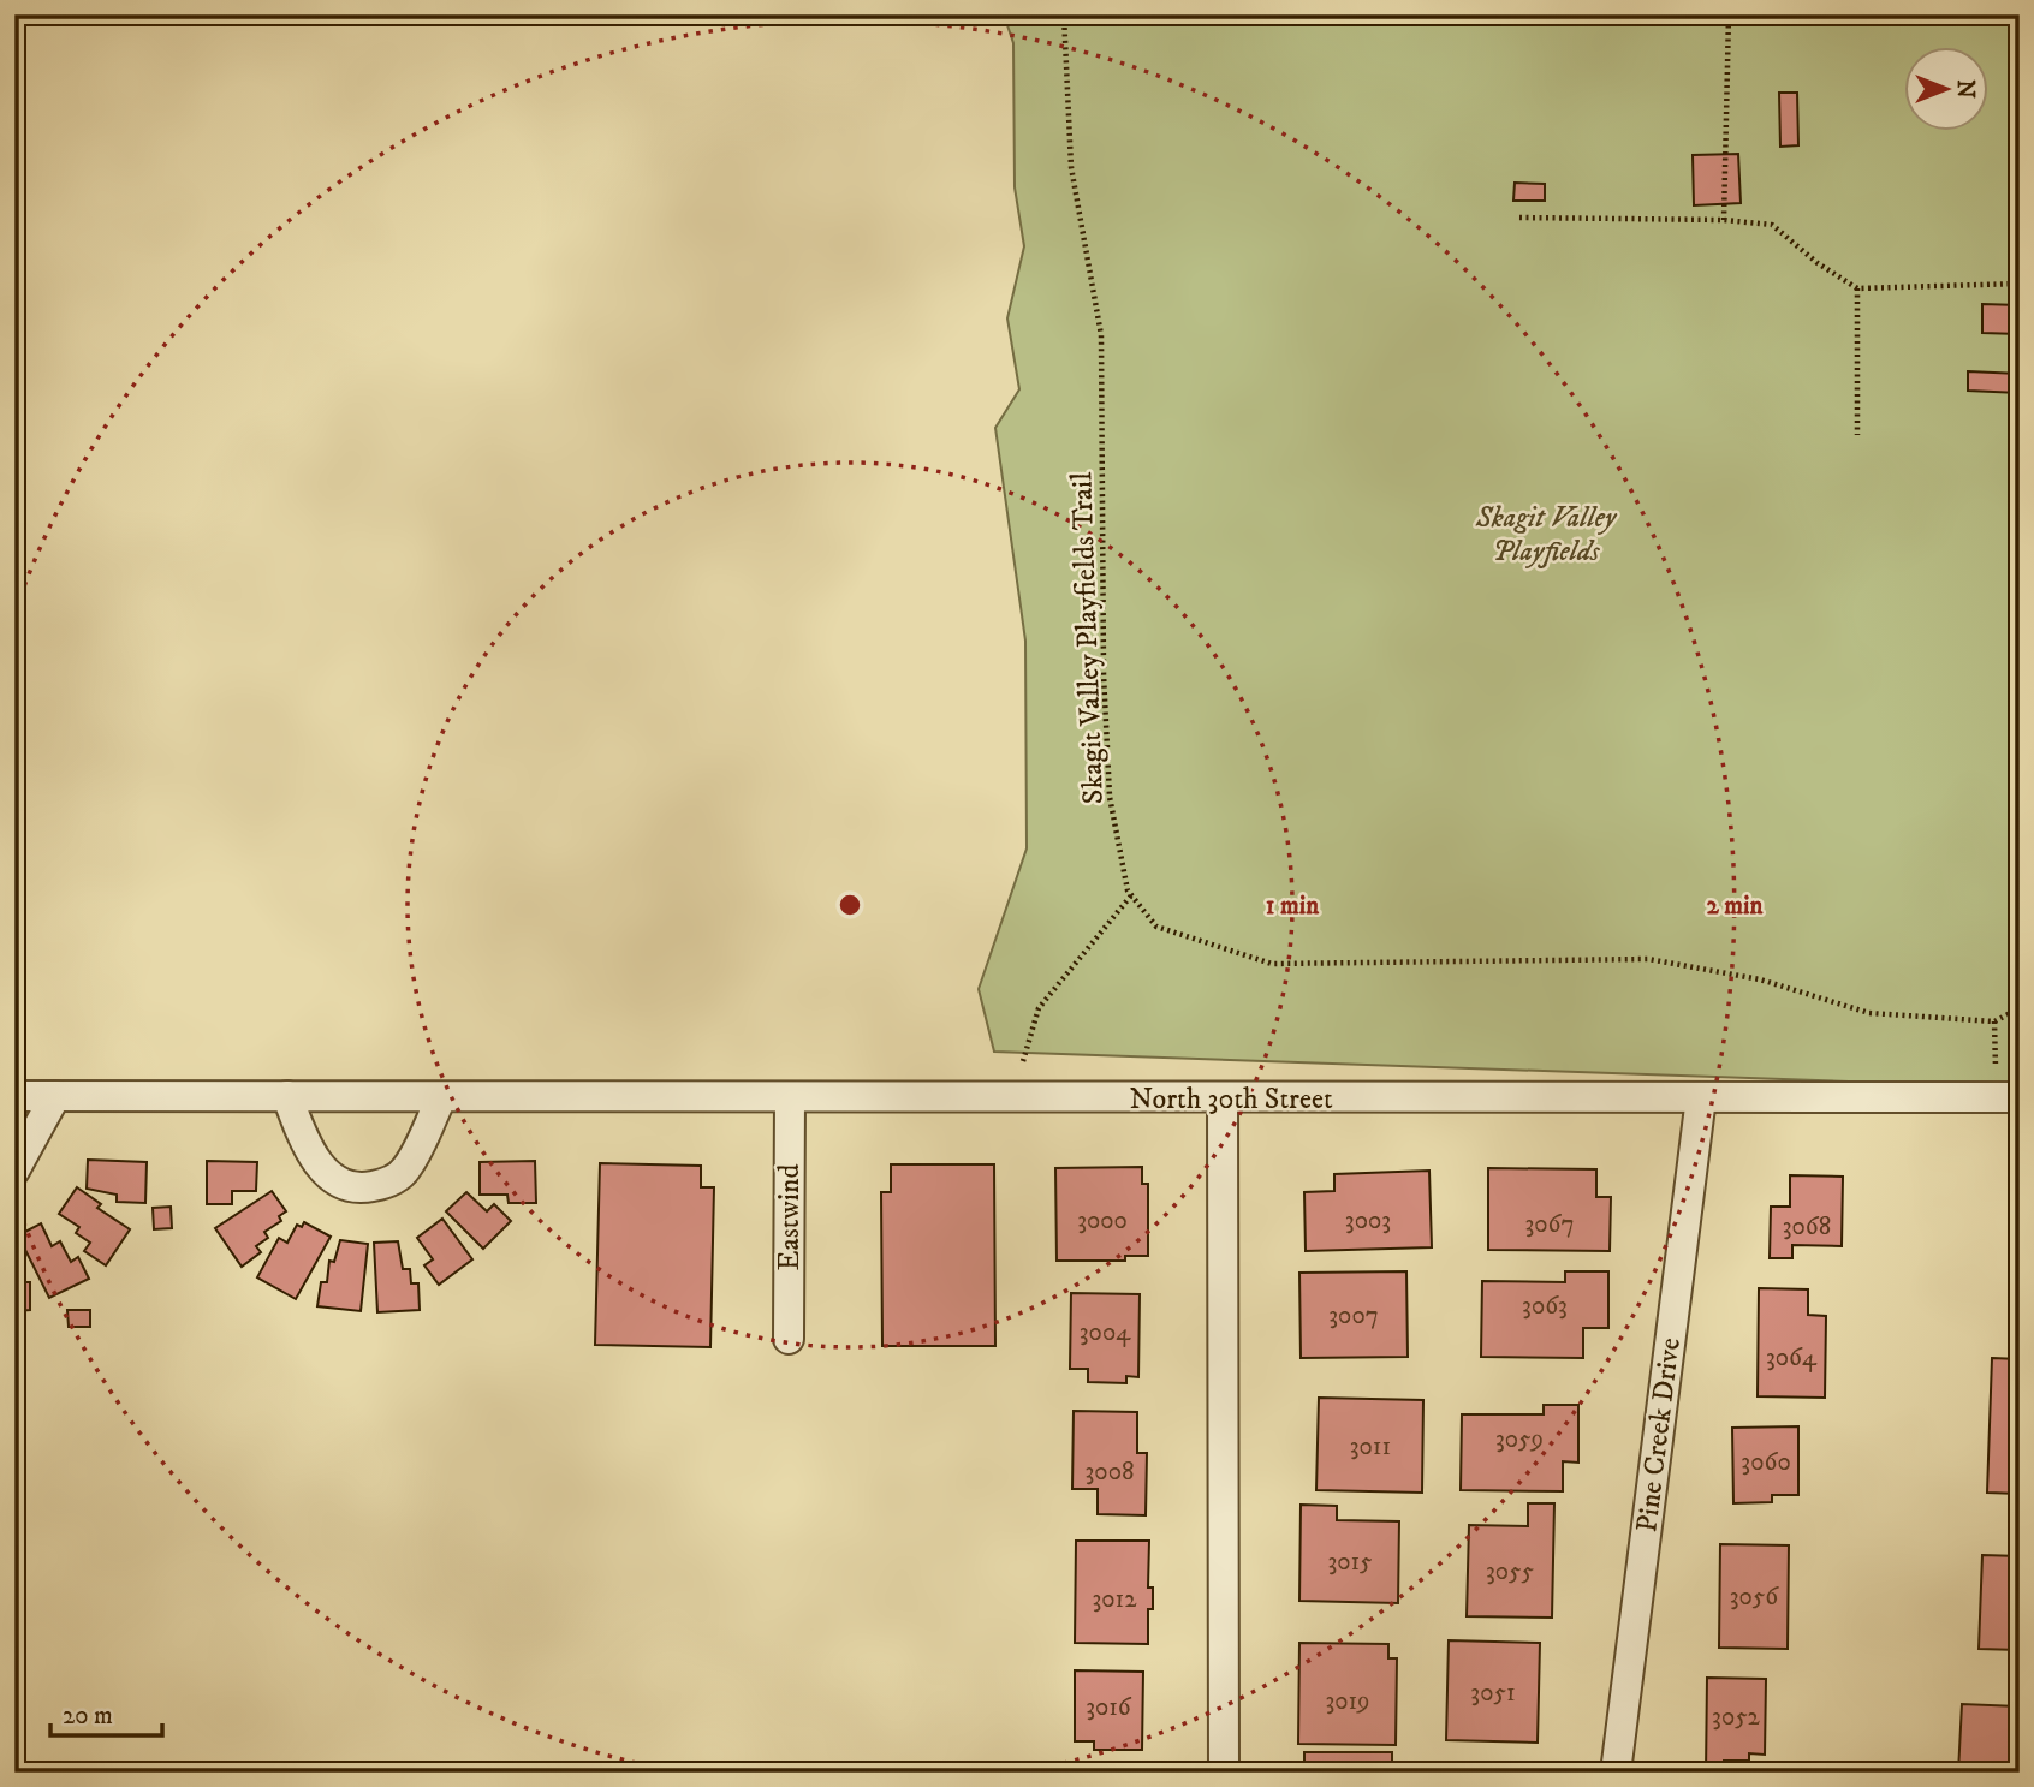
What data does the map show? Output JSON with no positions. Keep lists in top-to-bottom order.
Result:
{
  "streets": {
    "street": ["North 30th Street", "Eastwind", "Pine Creek Drive"],
    "path": ["Skagit Valley Playfields Trail"]
  },
  "crossings": [
    ["North 30th Street", "Eastwind"],
    ["North 30th Street", "Pine Creek Drive"]
  ],
  "parks": ["Skagit Valley Playfields"],
  "house_numbers": [
    "3000",
    "3003",
    "3067",
    "3068",
    "3063",
    "3007",
    "3004",
    "3064",
    "3059",
    "3011",
    "3060",
    "3008",
    "3015",
    "3055",
    "3056",
    "3012",
    "3051",
    "3019",
    "3016",
    "3052"
  ],
  "scale_bar": "20 m",
  "north": "right",
  "rings": ["1 min", "2 min"]
}
